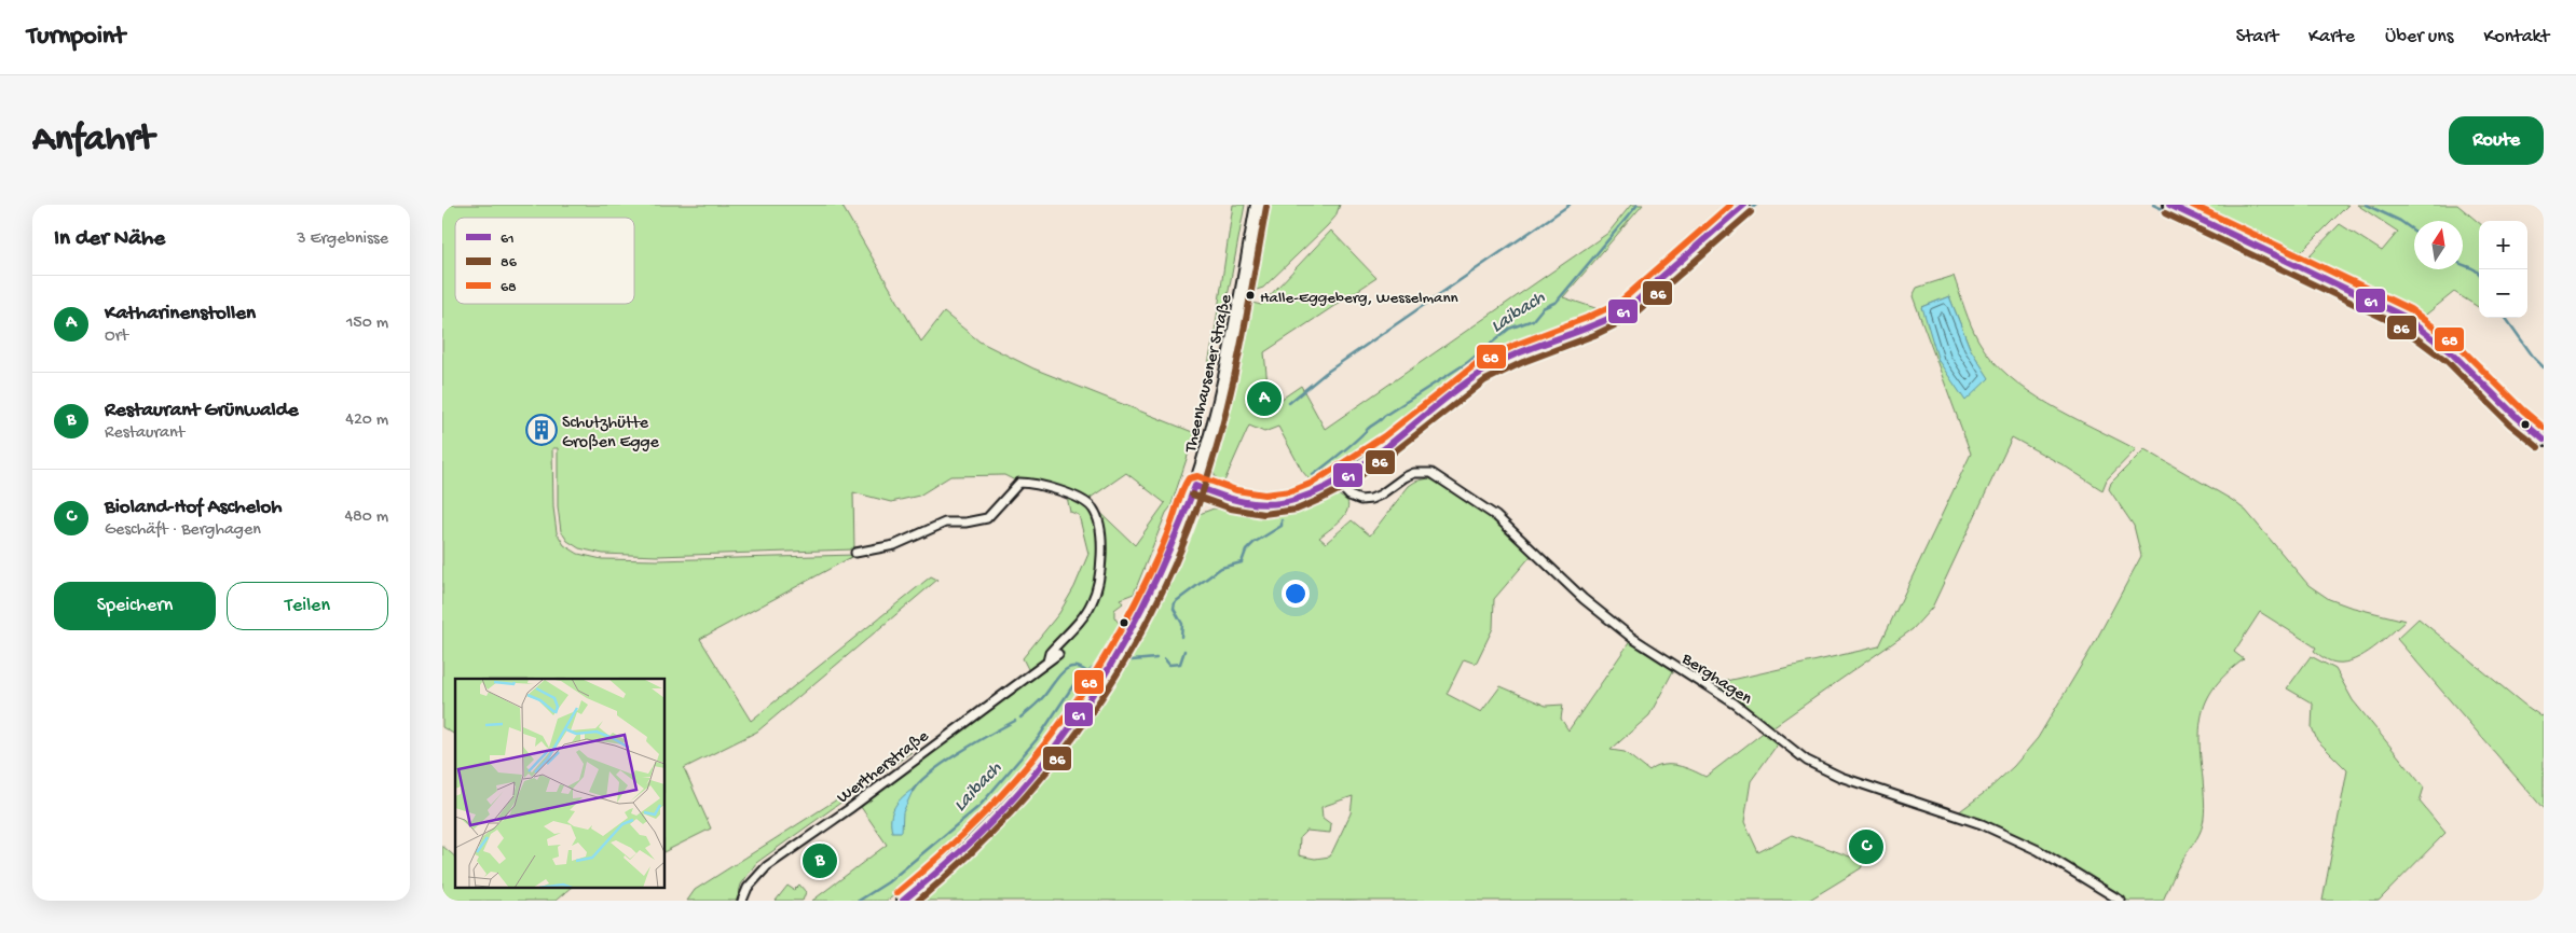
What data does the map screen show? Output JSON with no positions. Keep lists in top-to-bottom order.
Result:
{
  "streets": {
    "street": ["Theenhausener Straße", "Berghagen", "Wertherstraße"]
  },
  "water": ["Laibach"],
  "places": {
    "other": ["Halle-Eggeberg, Wesselmann"],
    "building": ["Schutzhütte Großen Egge"]
  },
  "lines": ["transit line 61", "transit line 68", "transit line 86"],
  "legend": ["61", "86", "68"],
  "north": "top",
  "page": {
    "header": "Turnpoint",
    "nav": [
      "Start",
      "Karte",
      "Über uns",
      "Kontakt"
    ],
    "buttons": [
      "Route",
      ["Speichern", "Teilen"]
    ],
    "title": "Anfahrt",
    "heading": ["In der Nähe", "3 Ergebnisse"],
    "map_buttons": ["+", "−"],
    "list": [
      {
        "mark": "A",
        "name": "Katharinenstollen",
        "note": "Ort",
        "value": "150 m"
      },
      {
        "mark": "B",
        "name": "Restaurant Grünwalde",
        "note": "Restaurant",
        "value": "420 m"
      },
      {
        "mark": "C",
        "name": "Bioland-Hof Ascheloh",
        "note": "Geschäft · Berghagen",
        "value": "480 m"
      }
    ],
    "pins": ["A", "C", "B"]
  }
}
